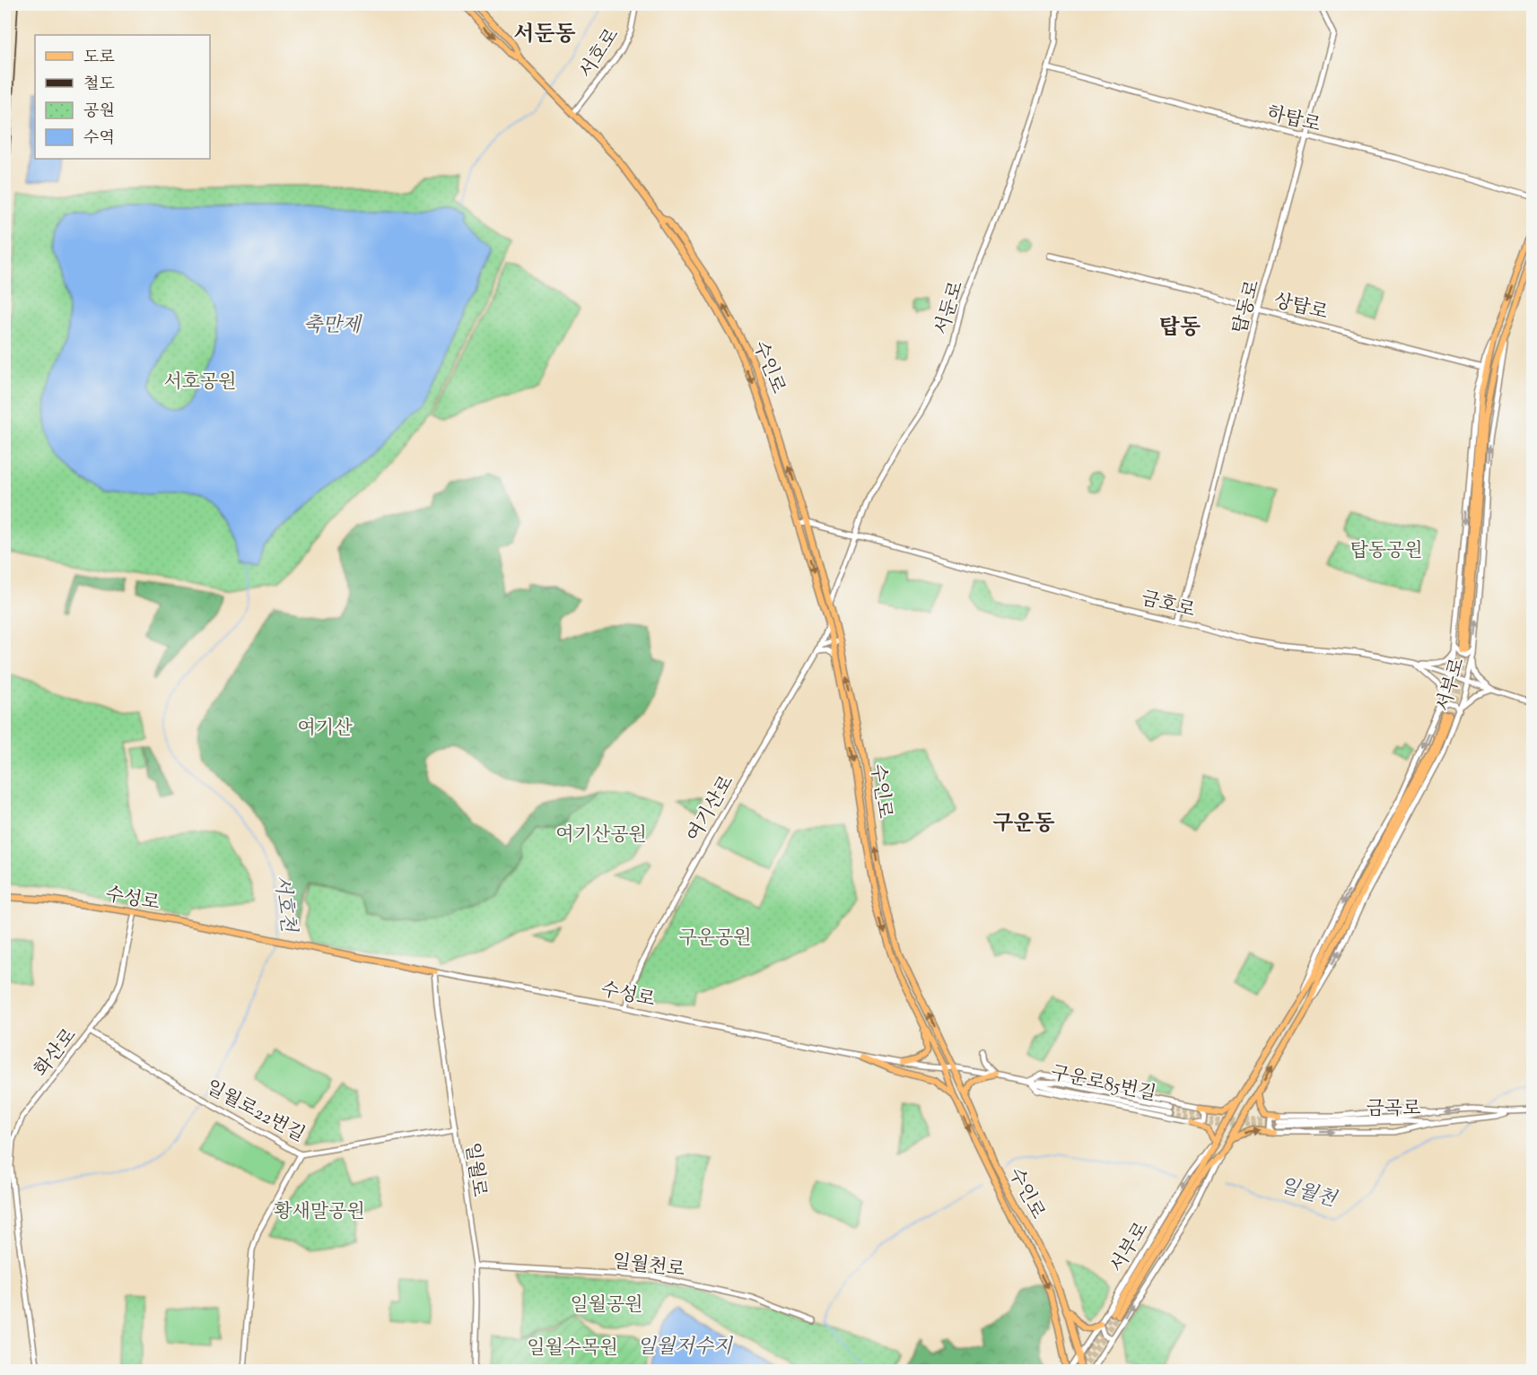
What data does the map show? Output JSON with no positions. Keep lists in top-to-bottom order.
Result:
{
  "streets": {
    "main road": ["수인로", "서부로", "수성로"],
    "street": [
      "서호로",
      "하탑로",
      "상탑로",
      "탑동로",
      "서둔로",
      "금호로",
      "여기산로",
      "화산로",
      "구운로85번길",
      "금곡로",
      "일월로22번길",
      "일월로",
      "일월천로"
    ]
  },
  "crossings": [
    ["서호로", "수인로"],
    ["하탑로", "탑동로"],
    ["하탑로", "서둔로"],
    ["상탑로", "탑동로"],
    ["상탑로", "서부로"],
    ["탑동로", "금호로"],
    ["서둔로", "수인로"],
    ["서둔로", "금호로"],
    ["수인로", "금호로"],
    ["수인로", "서부로"],
    ["수인로", "여기산로"],
    ["수인로", "수성로"],
    ["수인로", "구운로85번길"],
    ["금호로", "서부로"],
    ["여기산로", "수성로"],
    ["수성로", "화산로"],
    ["수성로", "구운로85번길"],
    ["수성로", "일월로"],
    ["화산로", "일월로22번길"],
    ["일월로22번길", "일월로"],
    ["일월로", "일월천로"]
  ],
  "districts": ["서둔동", "탑동", "구운동"],
  "water": [
    "축만제",
    "서호천",
    "일월천",
    "일월저수지"
  ],
  "parks": [
    "서호공원",
    "탑동공원",
    "여기산",
    "여기산공원",
    "구운공원",
    "황새말공원",
    "일월공원",
    "일월수목원"
  ],
  "legend": [
    "도로",
    "철도",
    "공원",
    "수역"
  ]
}
